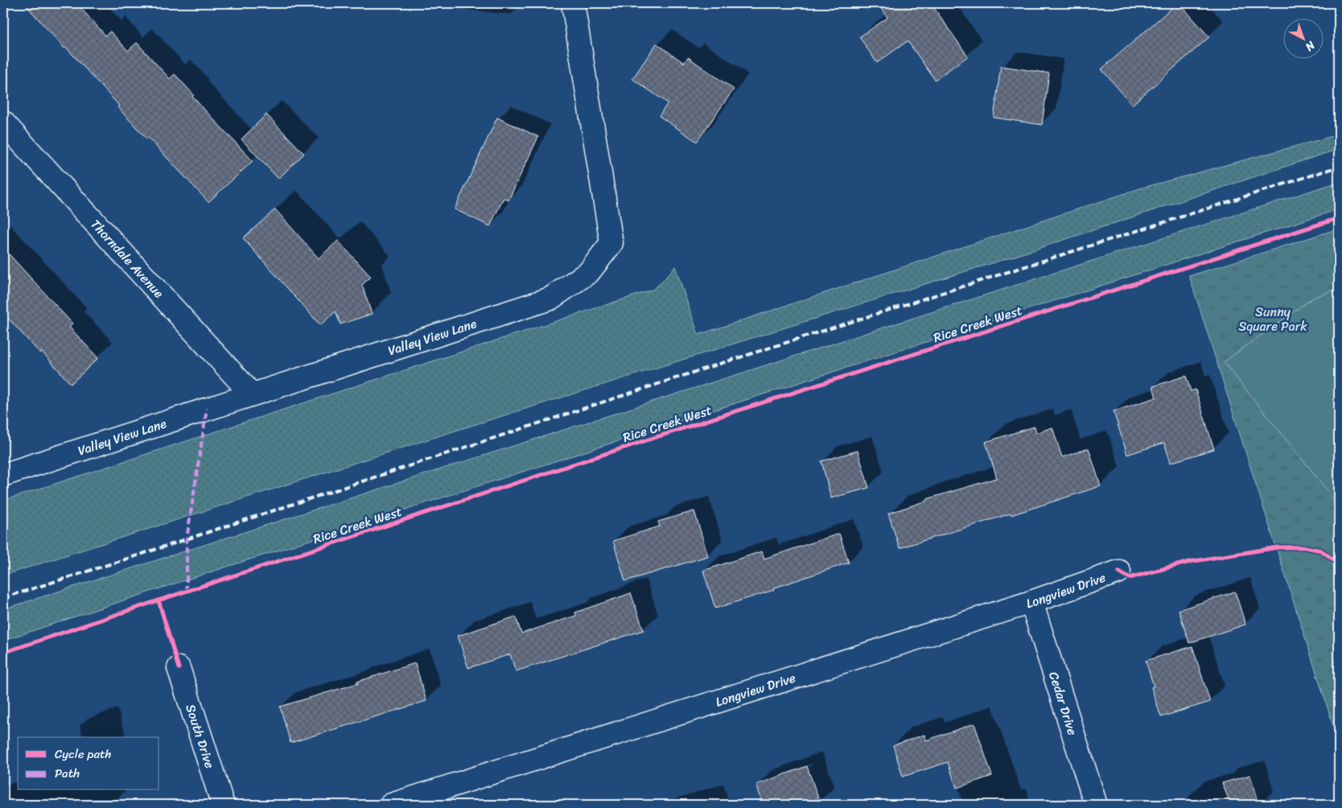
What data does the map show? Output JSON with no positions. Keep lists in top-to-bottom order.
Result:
{
  "streets": {
    "street": [
      "Thorndale Avenue",
      "Valley View Lane",
      "Longview Drive",
      "Cedar Drive",
      "South Drive"
    ],
    "cycle path": ["Rice Creek West"]
  },
  "crossings": [
    ["Thorndale Avenue", "Valley View Lane"],
    ["Longview Drive", "Cedar Drive"]
  ],
  "parks": ["Sunny Square Park"],
  "legend": ["Cycle path", "Path"],
  "north": "bottom right"
}
